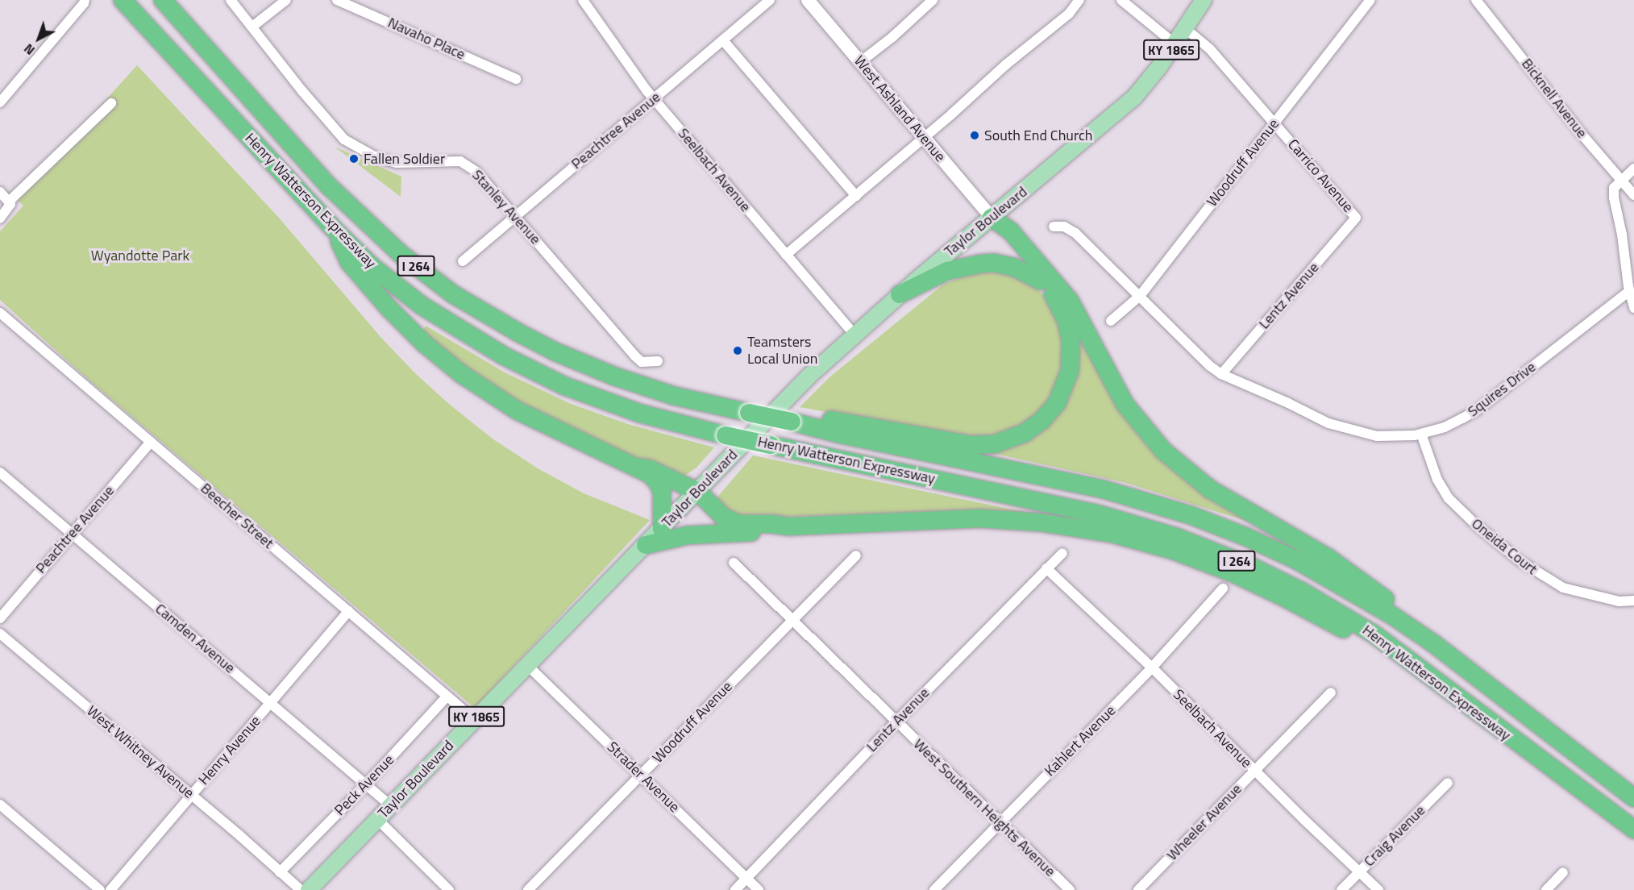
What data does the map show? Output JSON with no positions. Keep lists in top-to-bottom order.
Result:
{
  "streets": {
    "highway": ["Henry Watterson Expressway", "I 264"],
    "main road": ["KY 1865", "Taylor Boulevard"],
    "street": [
      "Navaho Place",
      "Bicknell Avenue",
      "West Ashland Avenue",
      "Peachtree Avenue",
      "Woodruff Avenue",
      "Seelbach Avenue",
      "Carrico Avenue",
      "Stanley Avenue",
      "Lentz Avenue",
      "Squires Drive",
      "Beecher Street",
      "Oneida Court",
      "Camden Avenue",
      "Kahlert Avenue",
      "Henry Avenue",
      "West Whitney Avenue",
      "Strader Avenue",
      "Peck Avenue",
      "West Southern Heights Avenue",
      "Wheeler Avenue",
      "Craig Avenue"
    ]
  },
  "crossings": [
    ["West Ashland Avenue", "Taylor Boulevard"],
    ["Peachtree Avenue", "Seelbach Avenue"],
    ["Peachtree Avenue", "Stanley Avenue"],
    ["Peachtree Avenue", "Beecher Street"],
    ["Peachtree Avenue", "Camden Avenue"],
    ["Woodruff Avenue", "Carrico Avenue"],
    ["Woodruff Avenue", "Strader Avenue"],
    ["Woodruff Avenue", "West Southern Heights Avenue"],
    ["Seelbach Avenue", "Taylor Boulevard"],
    ["Seelbach Avenue", "Lentz Avenue"],
    ["Seelbach Avenue", "Kahlert Avenue"],
    ["Seelbach Avenue", "Wheeler Avenue"],
    ["Seelbach Avenue", "Craig Avenue"],
    ["Carrico Avenue", "Taylor Boulevard"],
    ["Carrico Avenue", "Lentz Avenue"],
    ["Taylor Boulevard", "Beecher Street"],
    ["Taylor Boulevard", "Camden Avenue"],
    ["Taylor Boulevard", "Strader Avenue"],
    ["Lentz Avenue", "Squires Drive"],
    ["Lentz Avenue", "Strader Avenue"],
    ["Lentz Avenue", "West Southern Heights Avenue"],
    ["Squires Drive", "Oneida Court"],
    ["Beecher Street", "Henry Avenue"],
    ["Beecher Street", "Peck Avenue"],
    ["Camden Avenue", "Henry Avenue"],
    ["Camden Avenue", "Peck Avenue"],
    ["Kahlert Avenue", "West Southern Heights Avenue"],
    ["Henry Avenue", "West Whitney Avenue"],
    ["West Whitney Avenue", "Peck Avenue"]
  ],
  "parks": ["Wyandotte Park"],
  "places": ["South End Church", "Fallen Soldier", "Teamsters Local Union"],
  "north": "bottom left"
}
